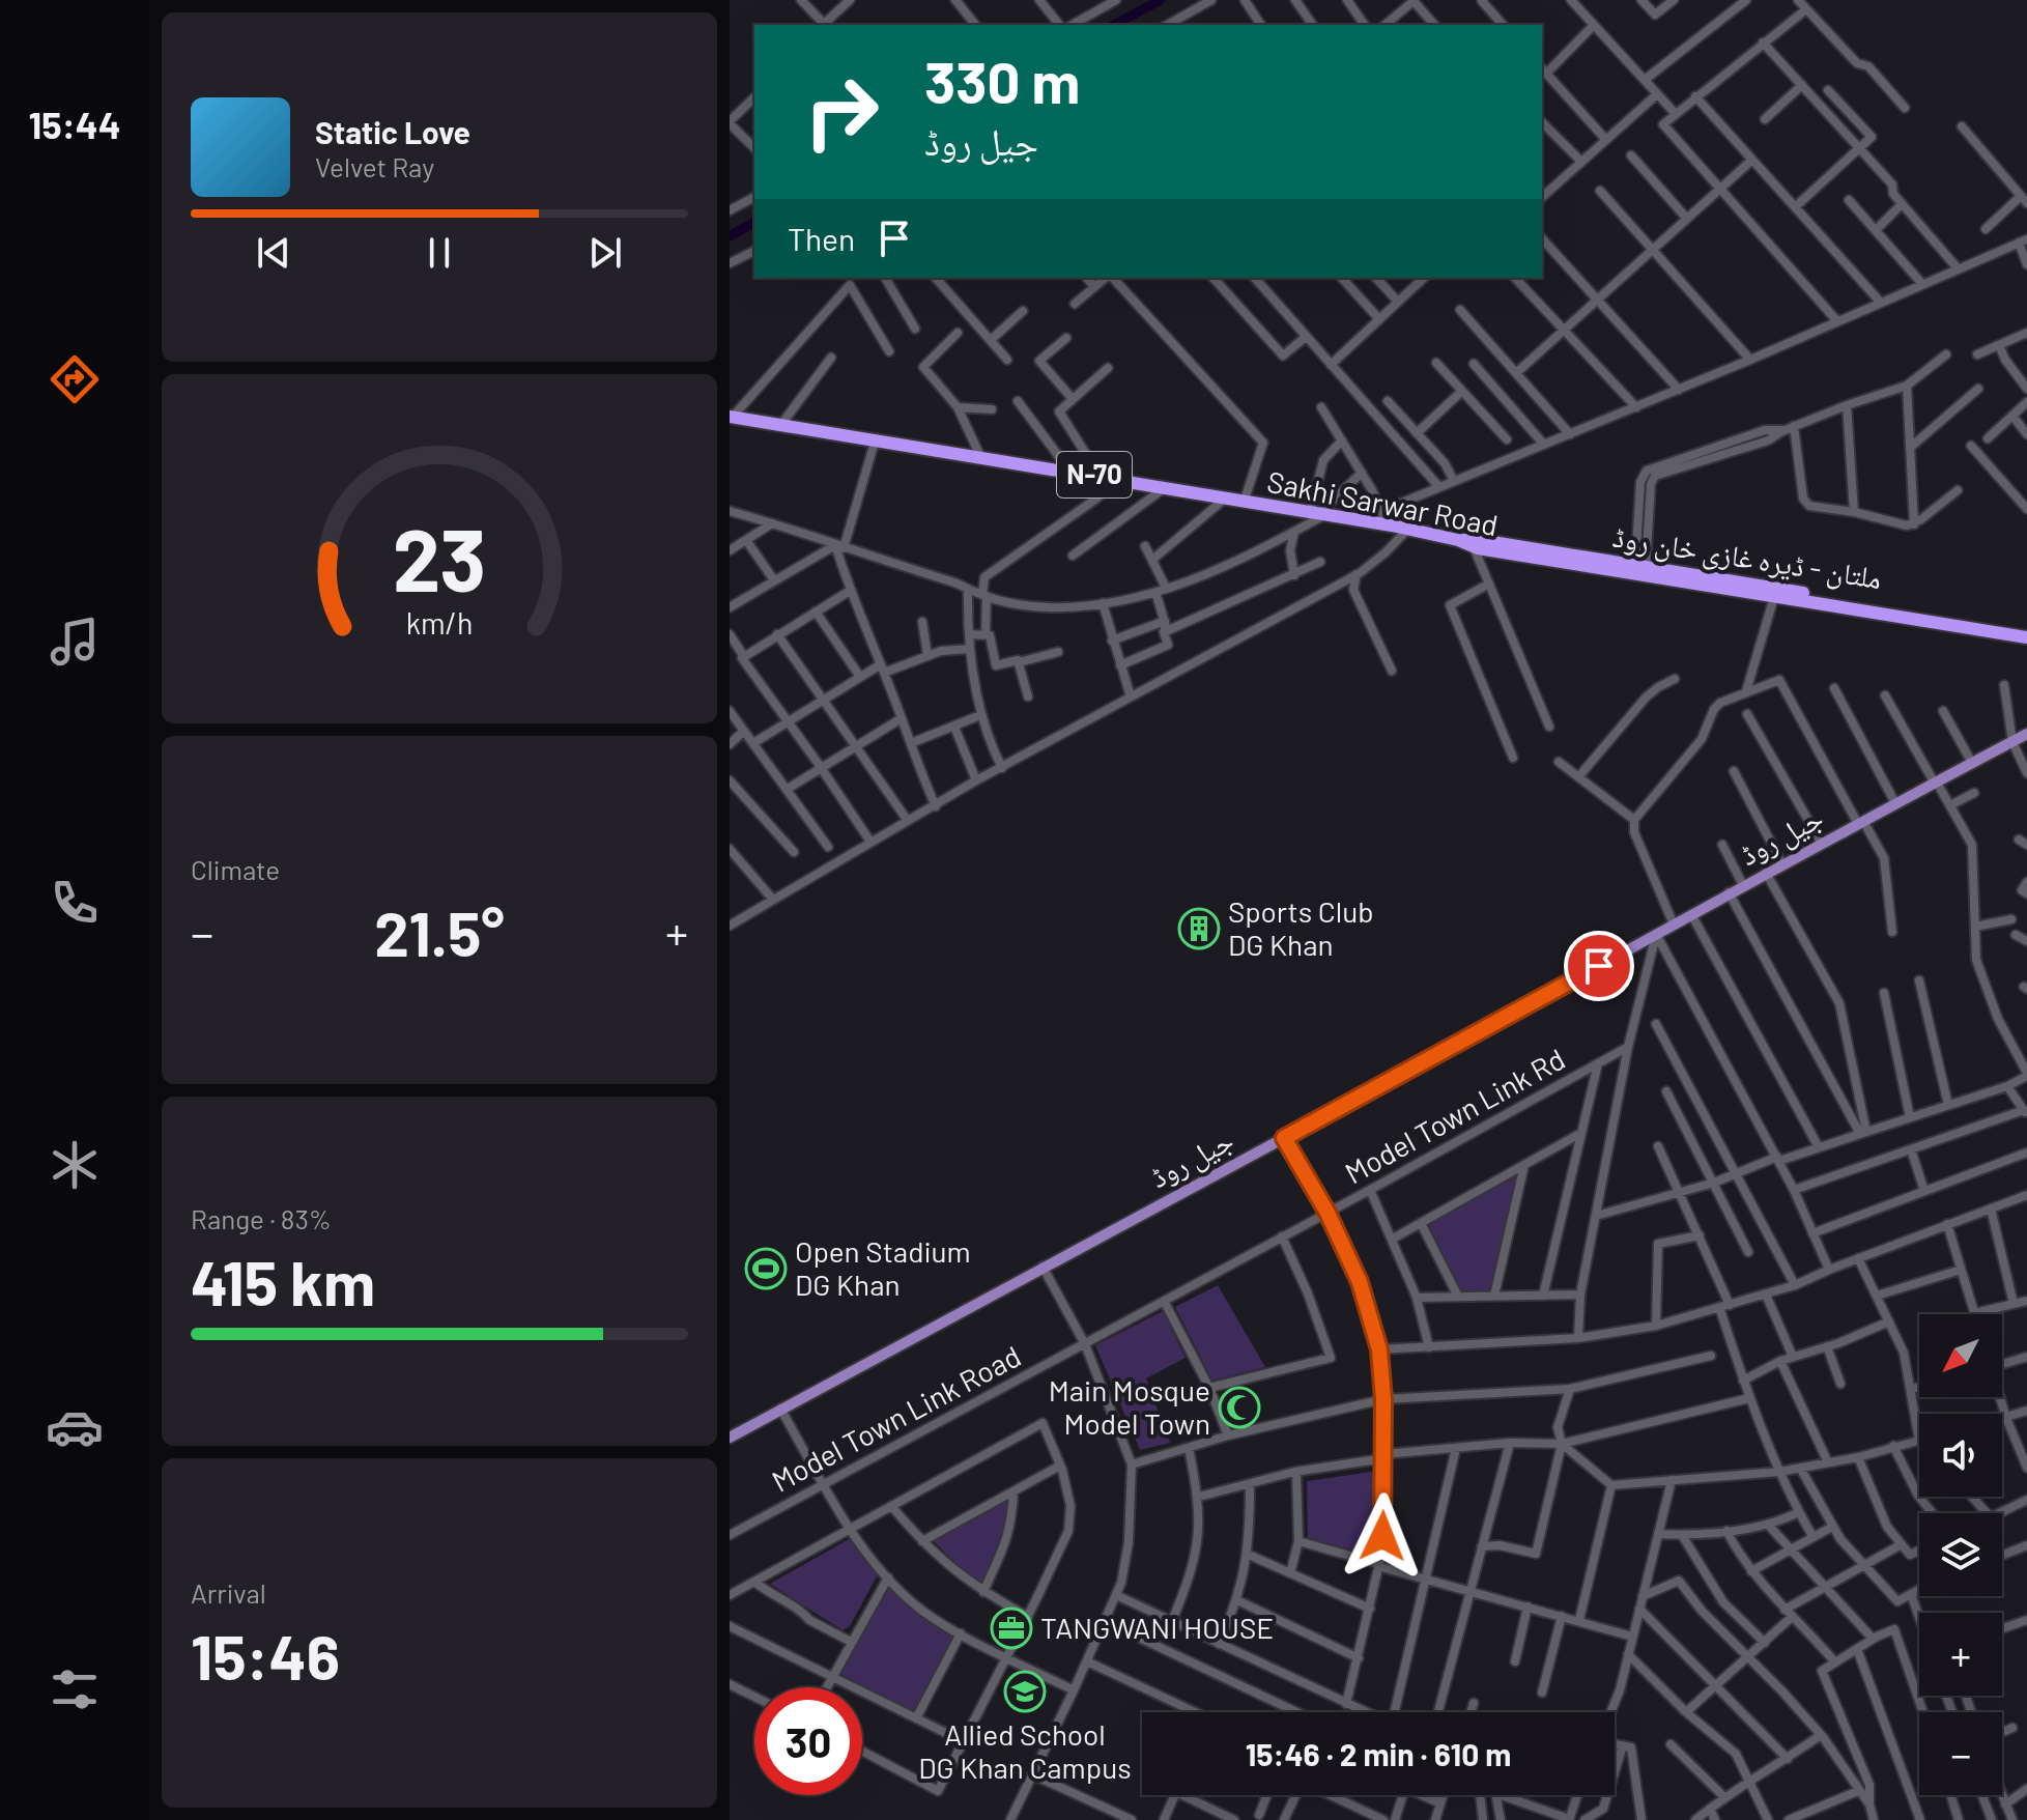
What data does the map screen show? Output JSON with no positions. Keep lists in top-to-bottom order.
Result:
{
  "streets": {
    "highway": ["N-70", "Sakhi Sarwar Road", "ملتان - ڈیرہ غازی خان روڈ"],
    "main road": ["جیل روڈ"],
    "street": ["Model Town Link Rd", "Model Town Link Road"]
  },
  "crossings": [
    ["N-70", "Sakhi Sarwar Road"],
    ["Sakhi Sarwar Road", "ملتان - ڈیرہ غازی خان روڈ"],
    ["Model Town Link Rd", "Model Town Link Road"]
  ],
  "places": {
    "building": ["Sports Club DG Khan"],
    "sports": ["Open Stadium DG Khan"],
    "mosque": ["Main Mosque Model Town"],
    "office": ["TANGWANI HOUSE"],
    "school or university": ["Allied School DG Khan Campus"]
  },
  "north": "bottom left",
  "page": {
    "tabs": "15:44",
    "turn": ["330 m", "جیل روڈ"],
    "song": ["Static Love", "Velvet Ray"],
    "then": "Then",
    "tile": [
      "Climate",
      ["Range · 83%", "415 km"],
      ["Arrival", "15:46"]
    ],
    "heat": ["−", "21.5°", "+"],
    "map_buttons": ["+", "−"],
    "limit": "30",
    "trip": "15:46 · 2 min · 610 m",
    "gauge": ["23", "km/h"]
  }
}
